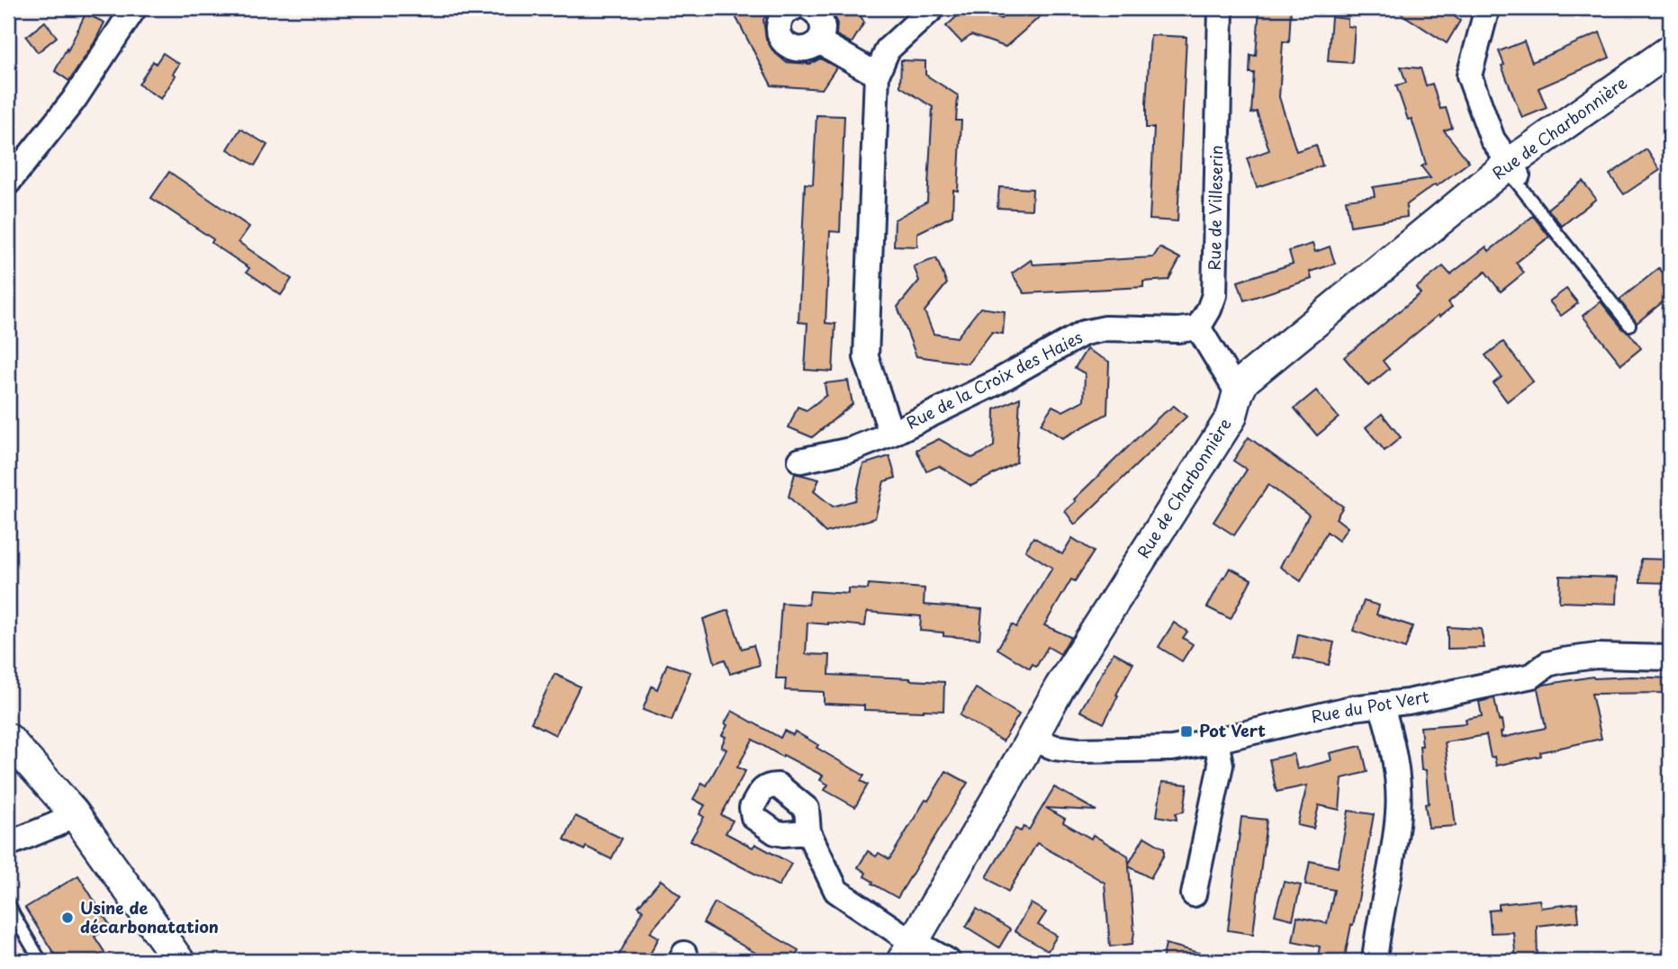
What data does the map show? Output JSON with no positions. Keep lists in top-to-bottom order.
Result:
{
  "streets": {
    "street": [
      "Rue de Charbonnière",
      "Rue de Villeserin",
      "Rue de la Croix des Haies",
      "Rue du Pot Vert"
    ]
  },
  "crossings": [
    ["Rue de Charbonnière", "Rue du Pot Vert"],
    ["Rue de Villeserin", "Rue de la Croix des Haies"]
  ],
  "places": {
    "transit": ["Pot Vert"],
    "other": ["Usine de décarbonatation"]
  }
}
